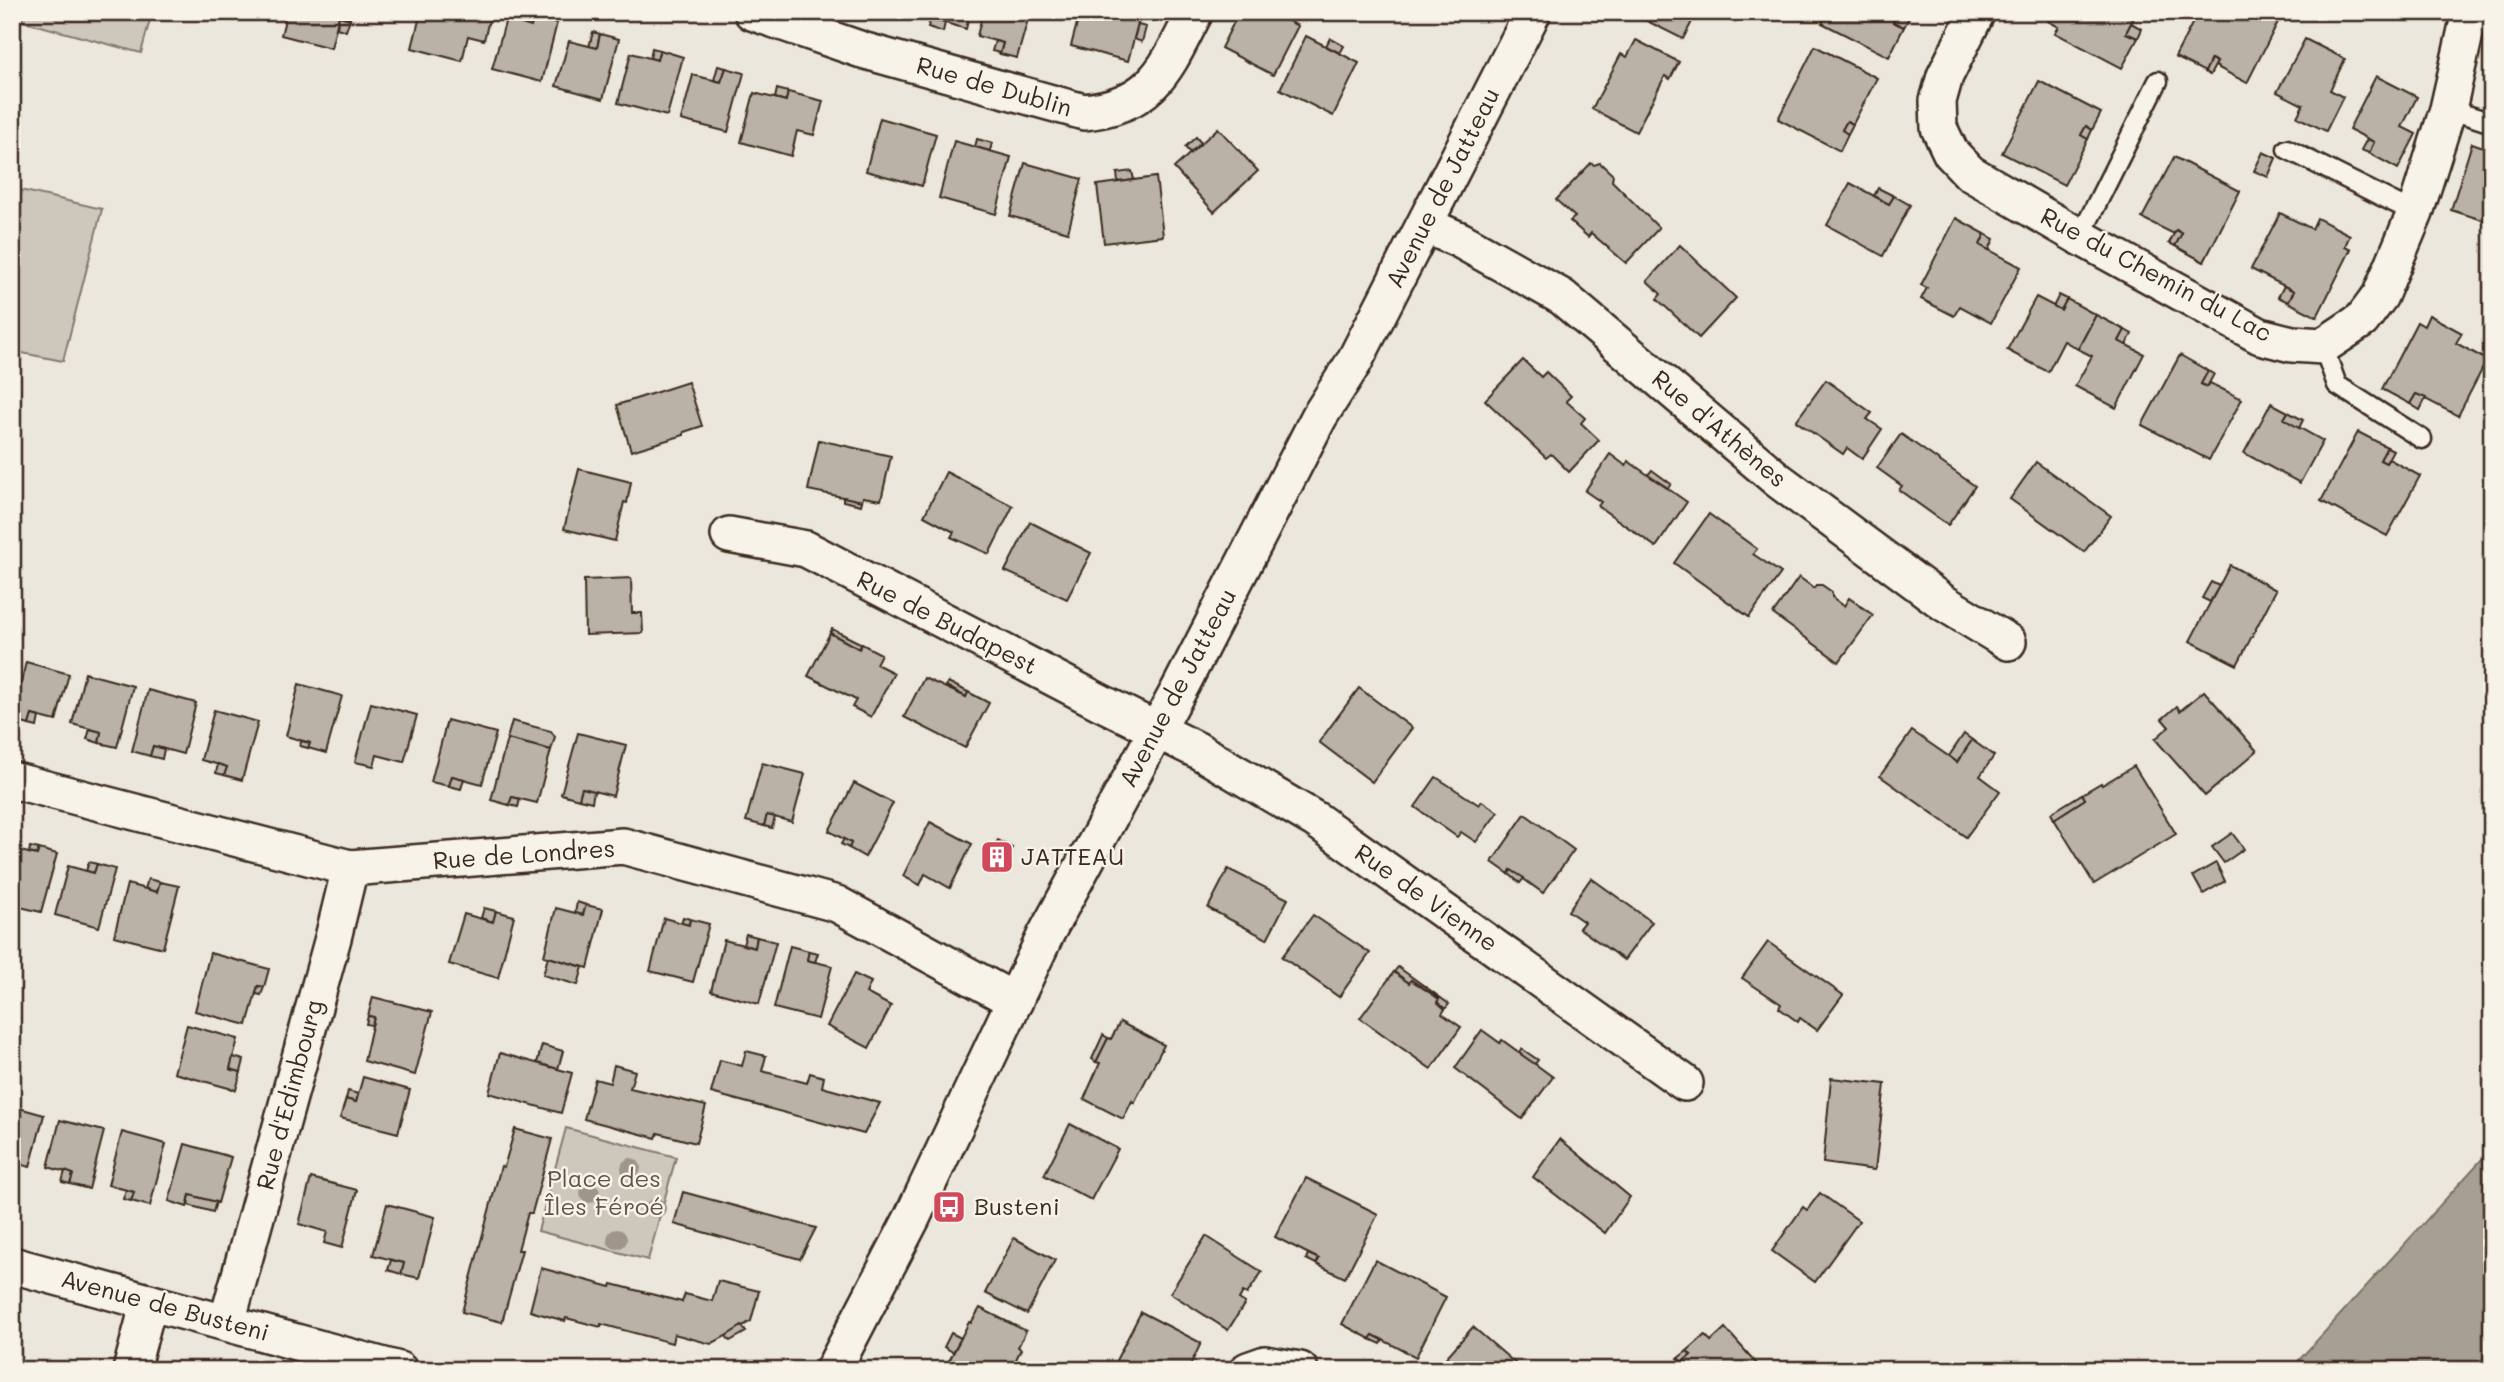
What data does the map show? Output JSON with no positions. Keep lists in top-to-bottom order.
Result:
{
  "streets": {
    "street": [
      "Rue de Dublin",
      "Avenue de Jatteau",
      "Rue du Chemin du Lac",
      "Rue d'Athènes",
      "Rue de Budapest",
      "Rue de Londres",
      "Rue de Vienne",
      "Rue d'Edimbourg",
      "Avenue de Busteni"
    ]
  },
  "crossings": [
    ["Avenue de Jatteau", "Rue d'Athènes"],
    ["Avenue de Jatteau", "Rue de Budapest"],
    ["Avenue de Jatteau", "Rue de Londres"],
    ["Avenue de Jatteau", "Rue de Vienne"],
    ["Rue de Budapest", "Rue de Vienne"],
    ["Rue de Londres", "Rue d'Edimbourg"],
    ["Rue d'Edimbourg", "Avenue de Busteni"]
  ],
  "parks": ["Place des Îles Féroé"],
  "places": {
    "building": ["JATTEAU"],
    "bus stop": ["Busteni"]
  }
}
